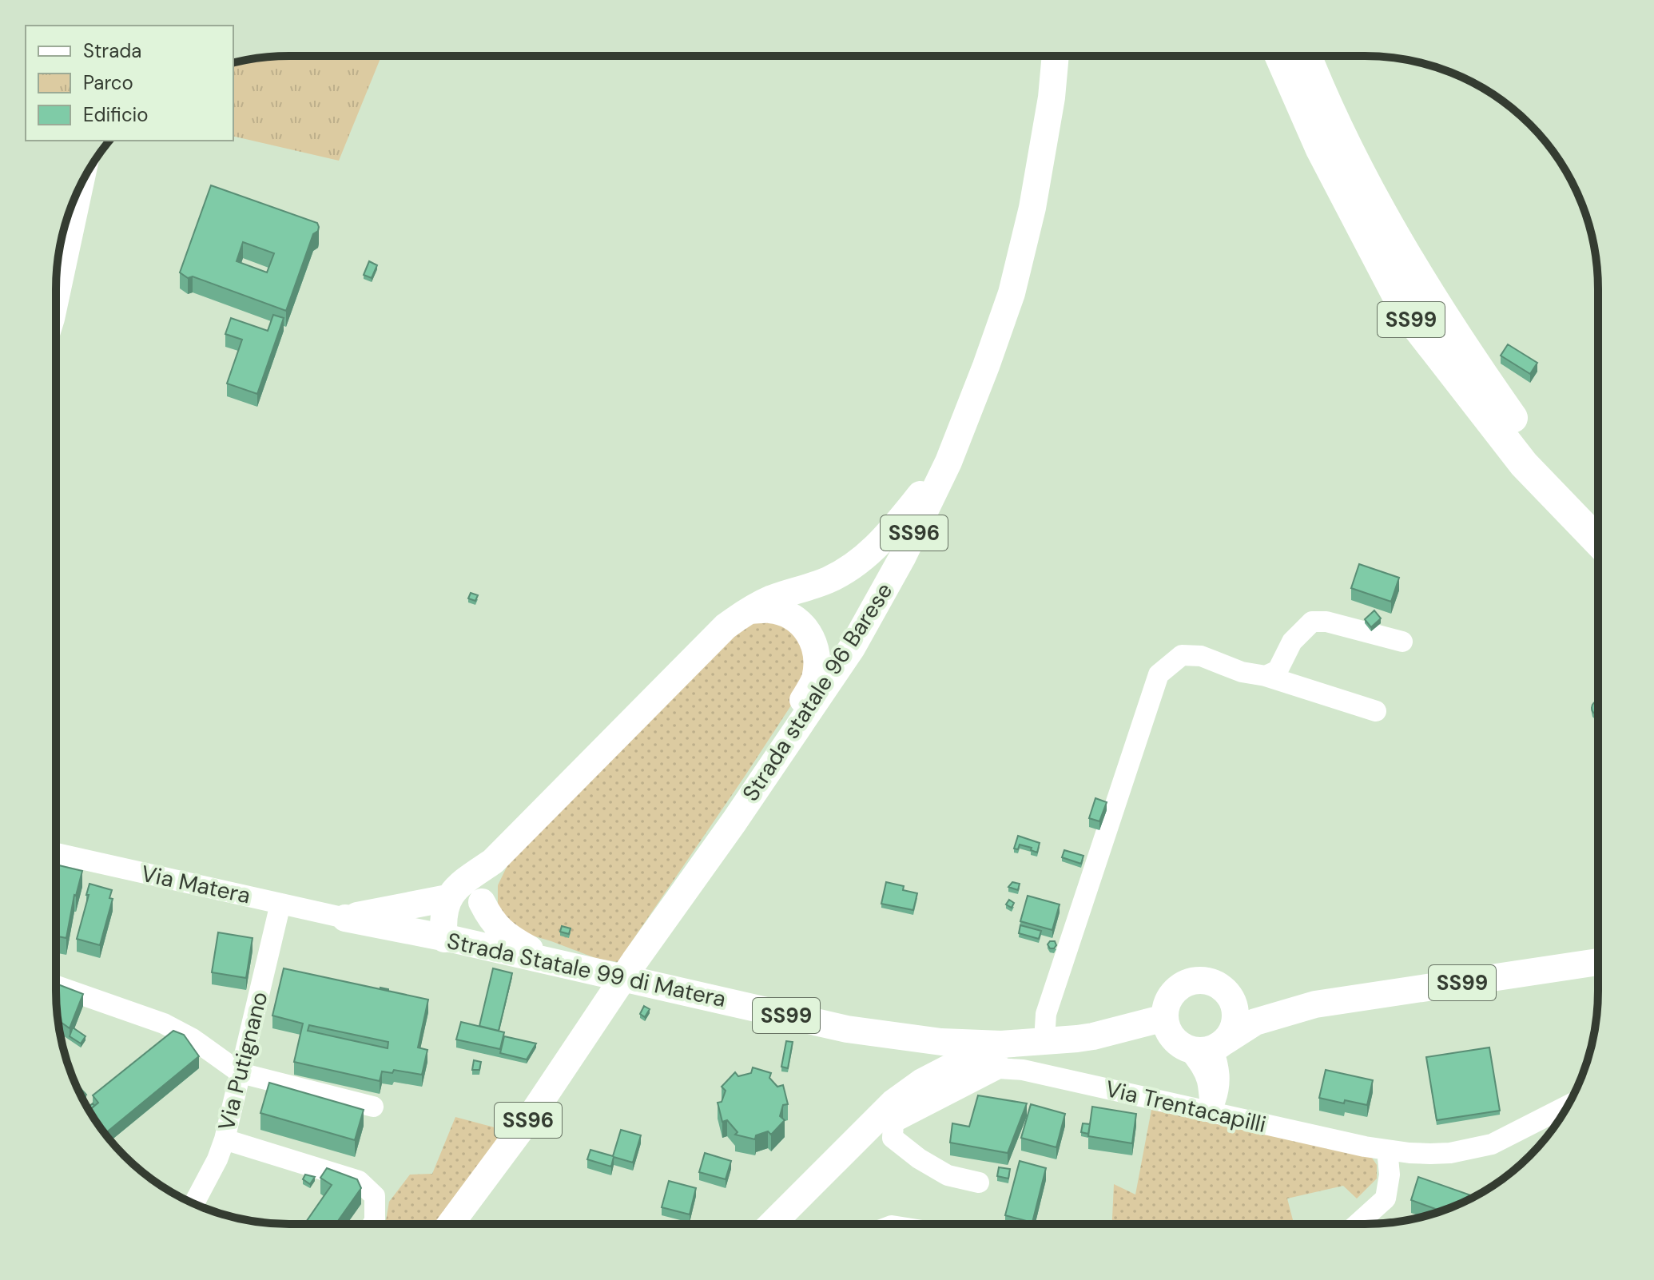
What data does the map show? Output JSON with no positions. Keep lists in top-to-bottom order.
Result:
{
  "streets": {
    "highway": ["SS99"],
    "main road": ["SS96", "Strada statale 96 Barese", "Strada Statale 99 di Matera"],
    "street": ["Via Matera", "Via Putignano", "Via Trentacapilli"]
  },
  "crossings": [
    ["SS99", "Strada Statale 99 di Matera"],
    ["Via Matera", "Strada Statale 99 di Matera"],
    ["Via Matera", "Via Putignano"]
  ],
  "legend": ["Strada", "Parco", "Edificio"]
}
